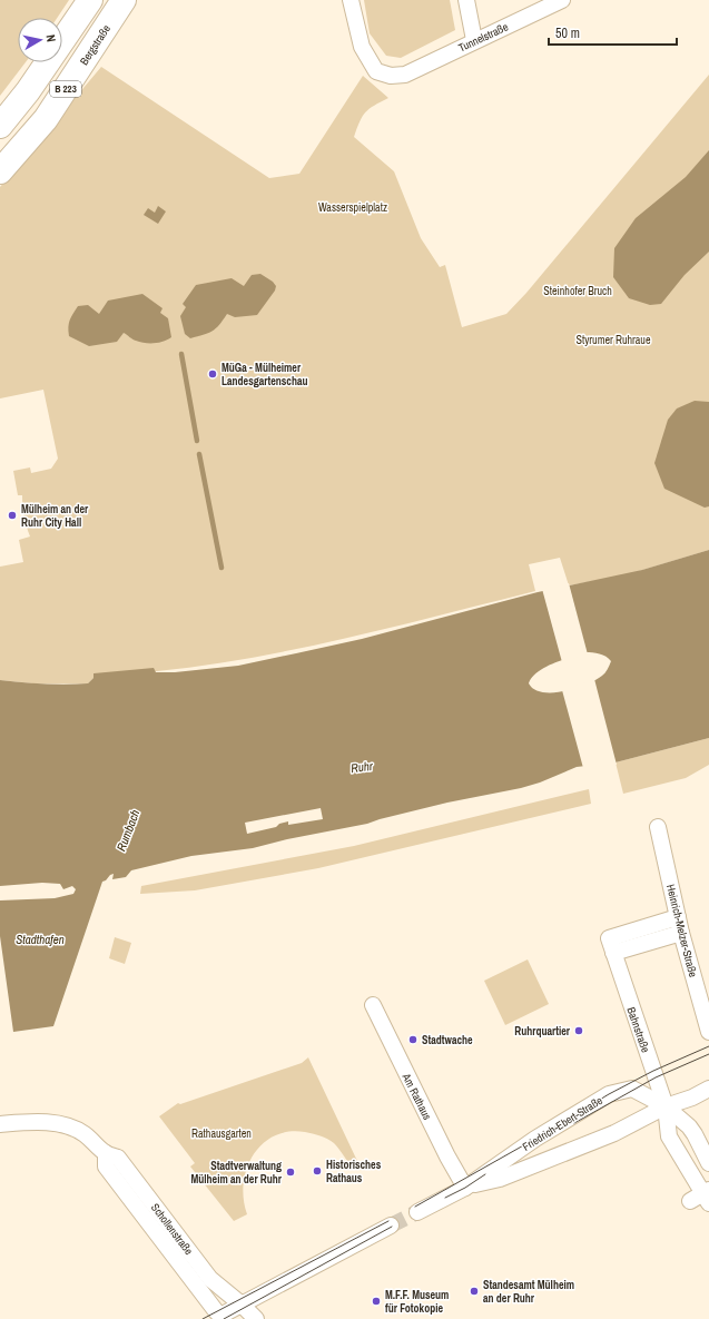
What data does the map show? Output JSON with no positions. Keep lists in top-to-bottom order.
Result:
{
  "streets": {
    "main road": ["Bergstraße", "B 223"],
    "street": [
      "Tunnelstraße",
      "Heinrich-Melzer-Straße",
      "Bahnstraße",
      "Am Rathaus",
      "Friedrich-Ebert-Straße",
      "Schollenstraße"
    ]
  },
  "crossings": [
    ["Bahnstraße", "Friedrich-Ebert-Straße"],
    ["Am Rathaus", "Friedrich-Ebert-Straße"]
  ],
  "water": ["Ruhr", "Rumbach", "Stadthafen"],
  "parks": [
    "Wasserspielplatz",
    "Steinhofer Bruch",
    "Styrumer Ruhraue",
    "Rathausgarten"
  ],
  "places": [
    "MüGa - Mülheimer Landesgartenschau",
    "Mülheim an der Ruhr City Hall",
    "Ruhrquartier",
    "Stadtwache",
    "Historisches Rathaus",
    "Stadtverwaltung Mülheim an der Ruhr",
    "Standesamt Mülheim an der Ruhr",
    "M.F.F. Museum für Fotokopie"
  ],
  "scale_bar": "50 m",
  "north": "right"
}
